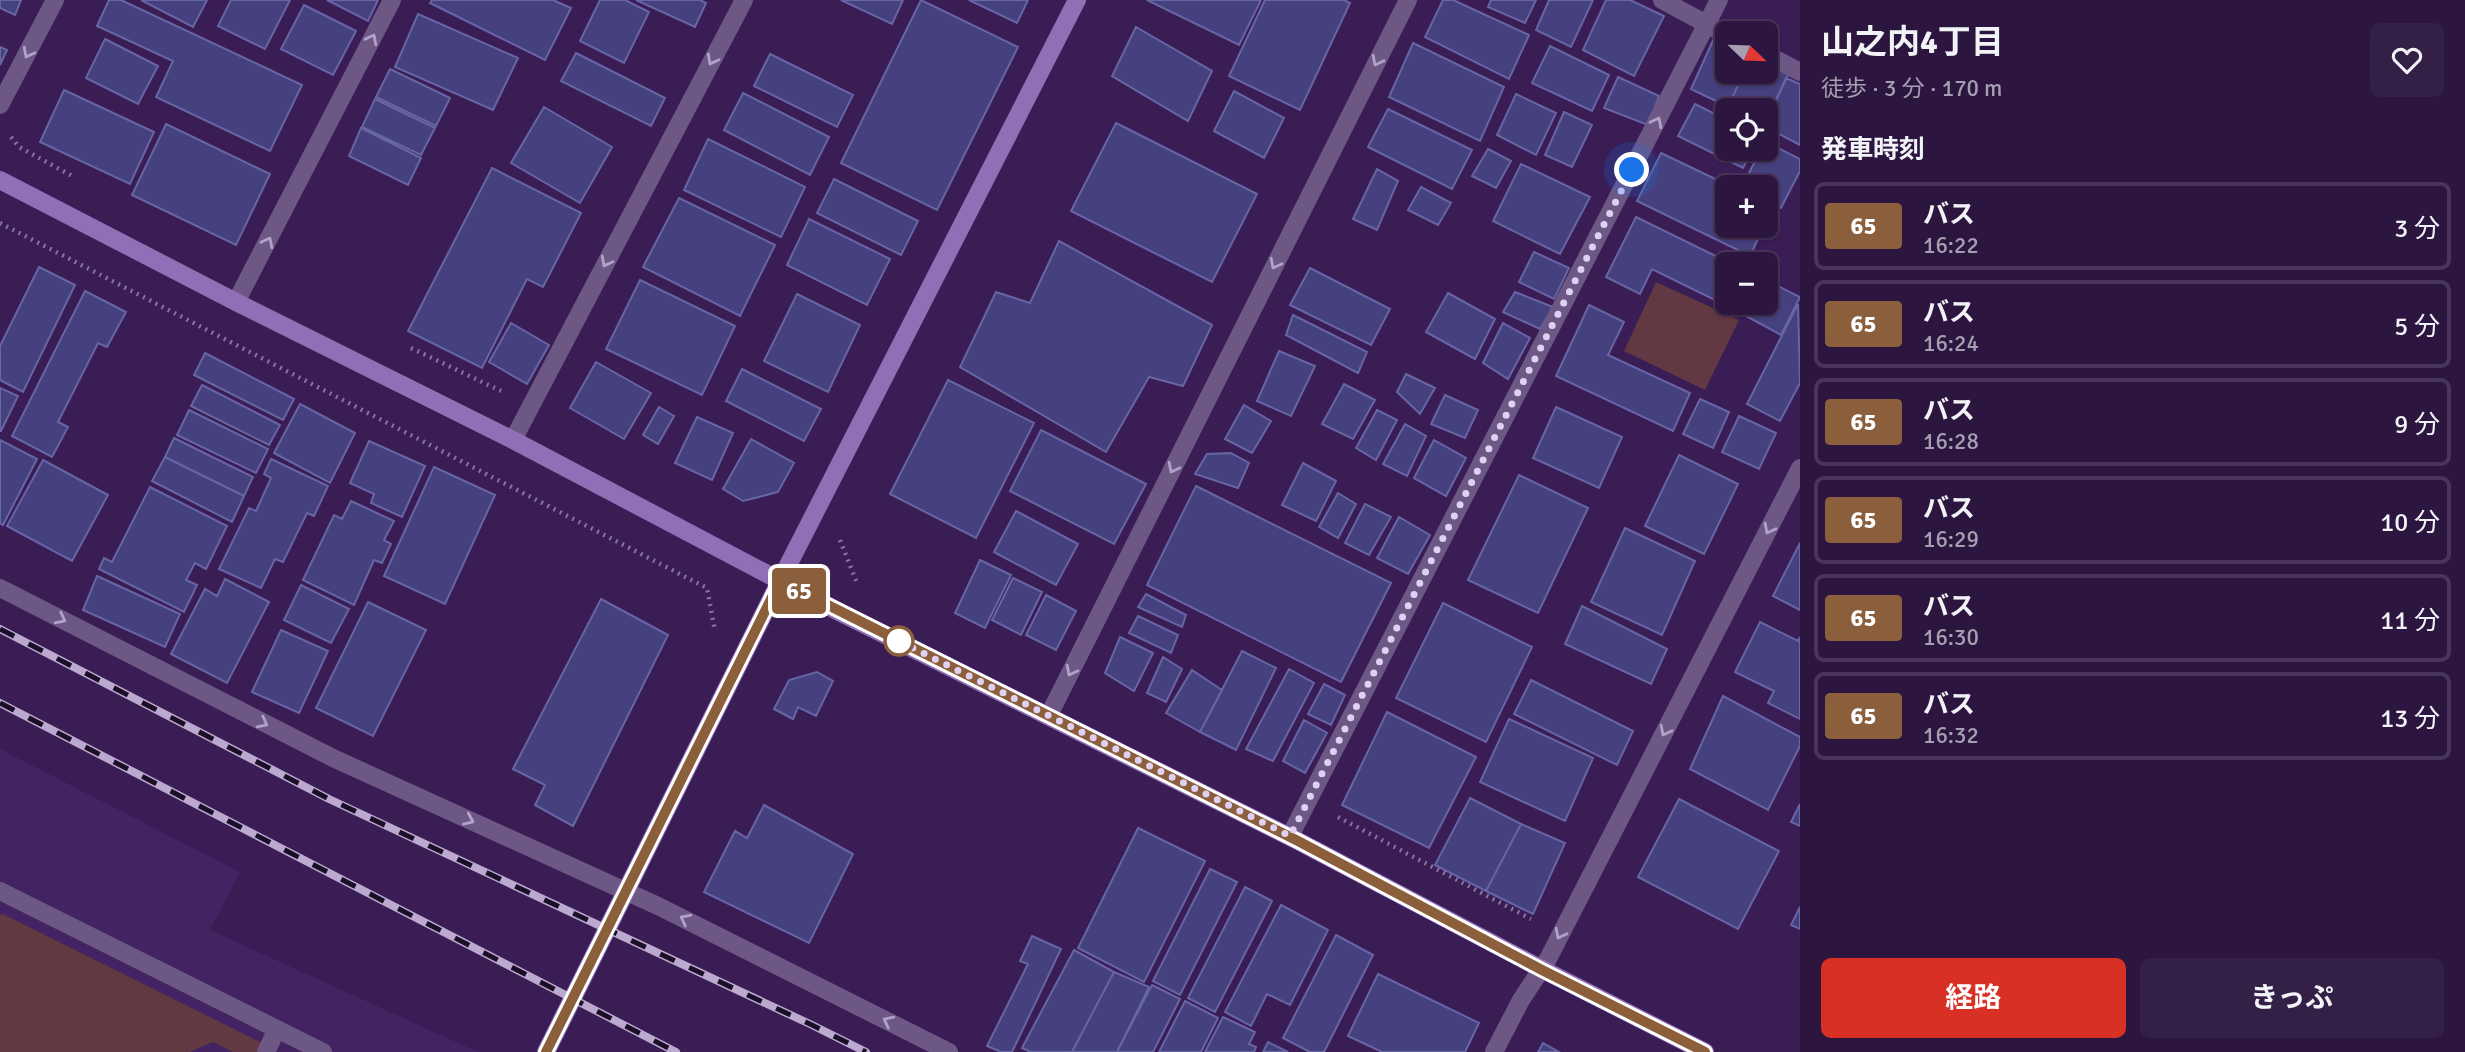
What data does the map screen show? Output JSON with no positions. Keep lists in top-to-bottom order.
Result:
{
  "lines": ["bus line 65"],
  "north": "bottom right",
  "page": {
    "on_map": "65",
    "heading": [
      ["山之内4丁目", "徒歩 · 3 分 · 170 m"],
      "発車時刻"
    ],
    "map_buttons": ["+", "−"],
    "list": [
      {
        "mark": "65",
        "name": "バス",
        "note": "16:22",
        "value": "3 分"
      },
      {
        "mark": "65",
        "name": "バス",
        "note": "16:24",
        "value": "5 分"
      },
      {
        "mark": "65",
        "name": "バス",
        "note": "16:28",
        "value": "9 分"
      },
      {
        "mark": "65",
        "name": "バス",
        "note": "16:29",
        "value": "10 分"
      },
      {
        "mark": "65",
        "name": "バス",
        "note": "16:30",
        "value": "11 分"
      },
      {
        "mark": "65",
        "name": "バス",
        "note": "16:32",
        "value": "13 分"
      }
    ],
    "buttons": ["経路", "きっぷ"]
  }
}
